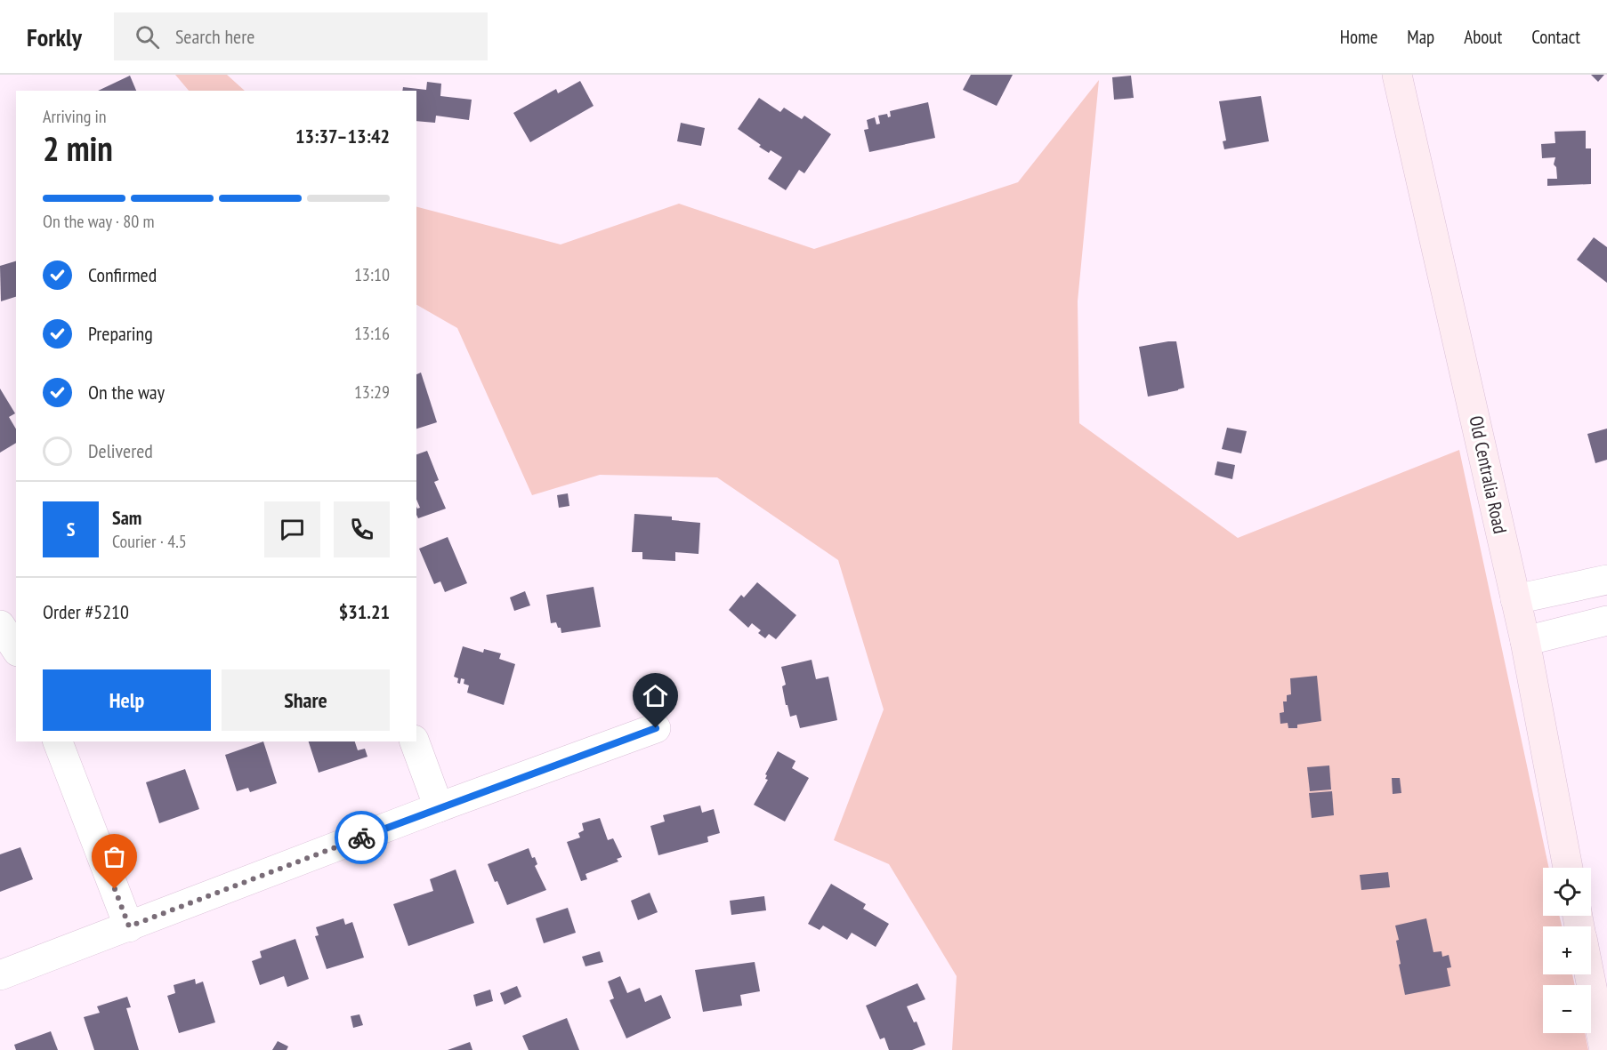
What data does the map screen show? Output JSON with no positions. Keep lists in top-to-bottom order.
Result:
{
  "streets": {
    "street": ["Old Centralia Road"]
  },
  "page": {
    "header": "Forkly",
    "search": "Search here",
    "nav": [
      "Home",
      "Map",
      "About",
      "Contact"
    ],
    "heading": ["2 min", "Arriving in", "13:37–13:42"],
    "panel": [
      "Sam",
      "Courier · 4.5",
      "Order #5210",
      "$31.21"
    ],
    "bar": "On the way · 80 m",
    "list": [
      ["Confirmed", "13:10"],
      ["Preparing", "13:16"],
      ["On the way", "13:29"],
      "Delivered"
    ],
    "round": "S",
    "buttons": ["Help", "Share"],
    "map_buttons": ["+", "−"]
  }
}
